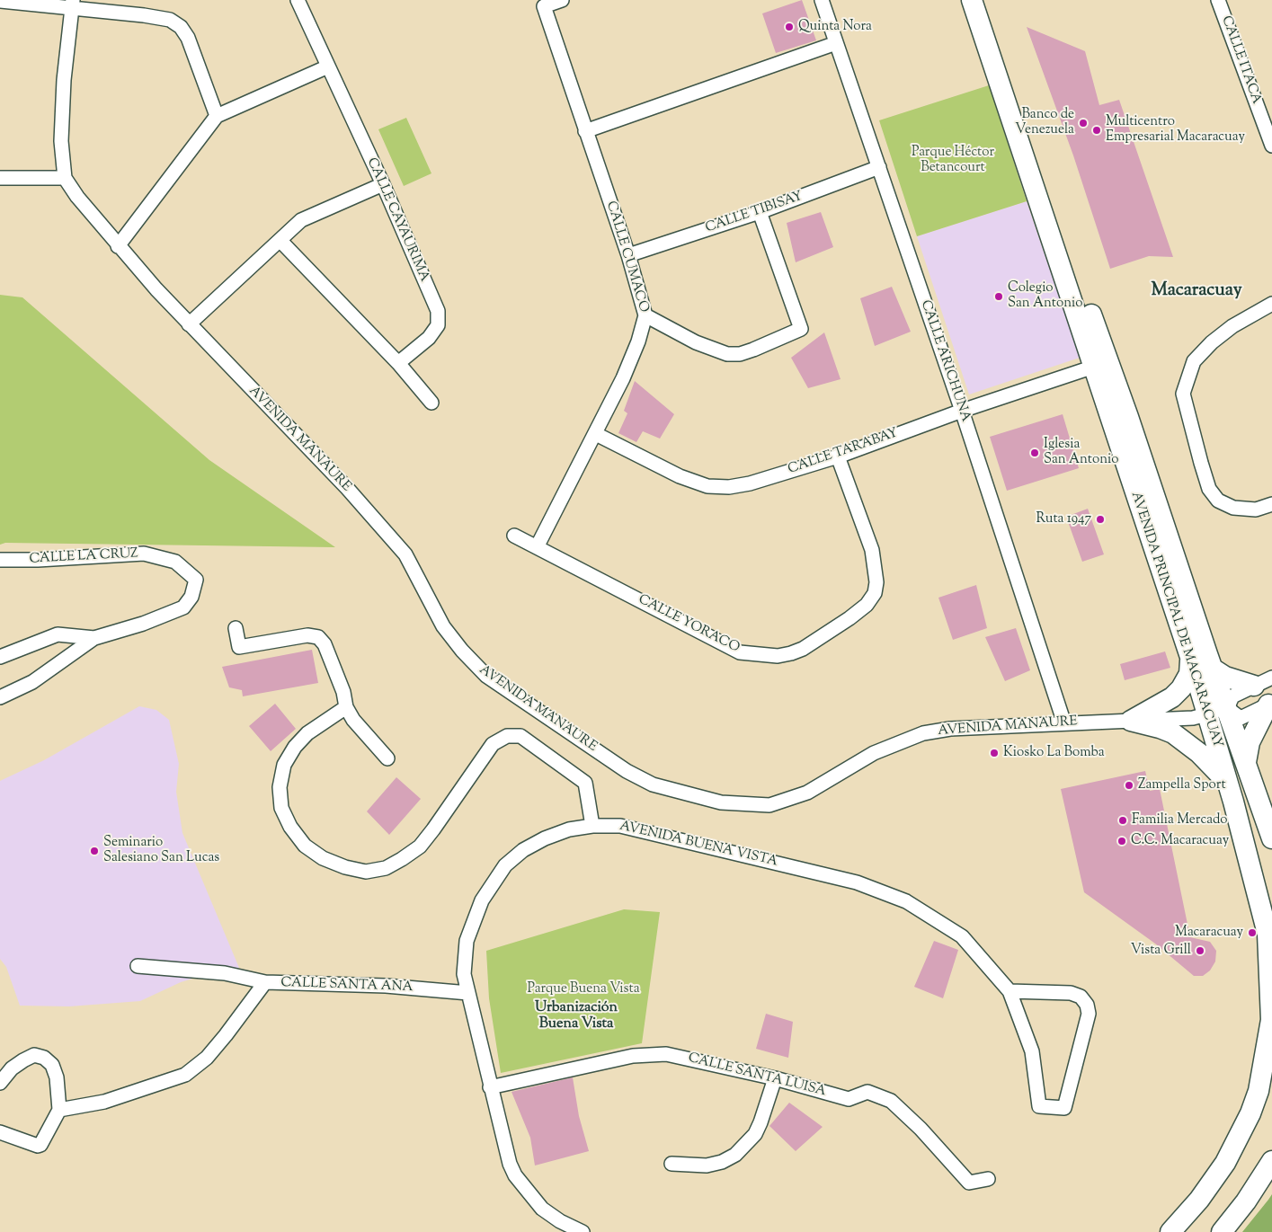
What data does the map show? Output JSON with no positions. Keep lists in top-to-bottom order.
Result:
{
  "streets": {
    "street": [
      "CALLE ITACA",
      "CALLE TIBISAY",
      "CALLE CAYAURIMA",
      "CALLE CUMACO",
      "CALLE ARICHUNA",
      "AVENIDA MANAURE",
      "CALLE TARABAY",
      "CALLE LA CRUZ",
      "AVENIDA PRINCIPAL DE MACARACUAY",
      "CALLE YORACO",
      "AVENIDA BUENA VISTA",
      "CALLE SANTA ANA",
      "CALLE SANTA LUISA"
    ]
  },
  "crossings": [
    ["CALLE TIBISAY", "CALLE CUMACO"],
    ["CALLE TIBISAY", "CALLE ARICHUNA"],
    ["CALLE CUMACO", "CALLE TARABAY"],
    ["CALLE CUMACO", "CALLE YORACO"],
    ["CALLE ARICHUNA", "AVENIDA MANAURE"],
    ["CALLE ARICHUNA", "CALLE TARABAY"],
    ["AVENIDA MANAURE", "AVENIDA PRINCIPAL DE MACARACUAY"],
    ["CALLE TARABAY", "AVENIDA PRINCIPAL DE MACARACUAY"],
    ["CALLE TARABAY", "CALLE YORACO"],
    ["AVENIDA BUENA VISTA", "CALLE SANTA ANA"],
    ["AVENIDA BUENA VISTA", "CALLE SANTA LUISA"]
  ],
  "districts": ["Macaracuay", "Urbanización Buena Vista"],
  "parks": ["Parque Héctor Betancourt", "Parque Buena Vista"],
  "places": [
    "Quinta Nora",
    "Banco de Venezuela",
    "Multicentro Empresarial Macaracuay",
    "Colegio San Antonio",
    "Iglesia San Antonio",
    "Ruta 1947",
    "Kiosko La Bomba",
    "Zampella Sport",
    "Familia Mercado",
    "C.C. Macaracuay",
    "Seminario Salesiano San Lucas",
    "Macaracuay",
    "Vista Grill"
  ]
}
